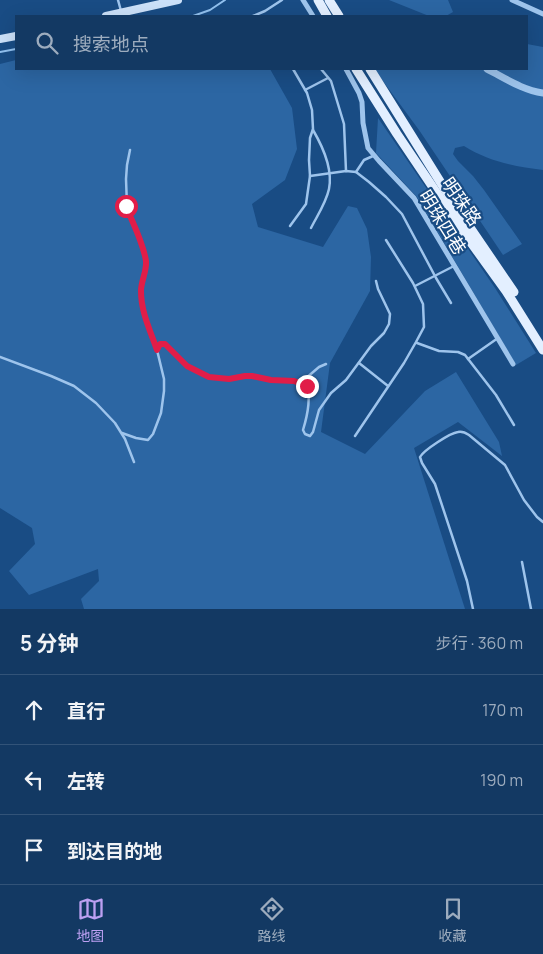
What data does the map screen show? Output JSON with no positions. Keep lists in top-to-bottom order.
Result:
{
  "streets": {
    "main road": ["明珠路"],
    "street": ["明珠四巷"]
  },
  "page": {
    "search": "搜索地点",
    "heading": ["5 分钟", "步行 · 360 m"],
    "list": [
      ["直行", "170 m"],
      ["左转", "190 m"],
      "到达目的地"
    ],
    "nav": ["地图", "路线", "收藏"]
  }
}
